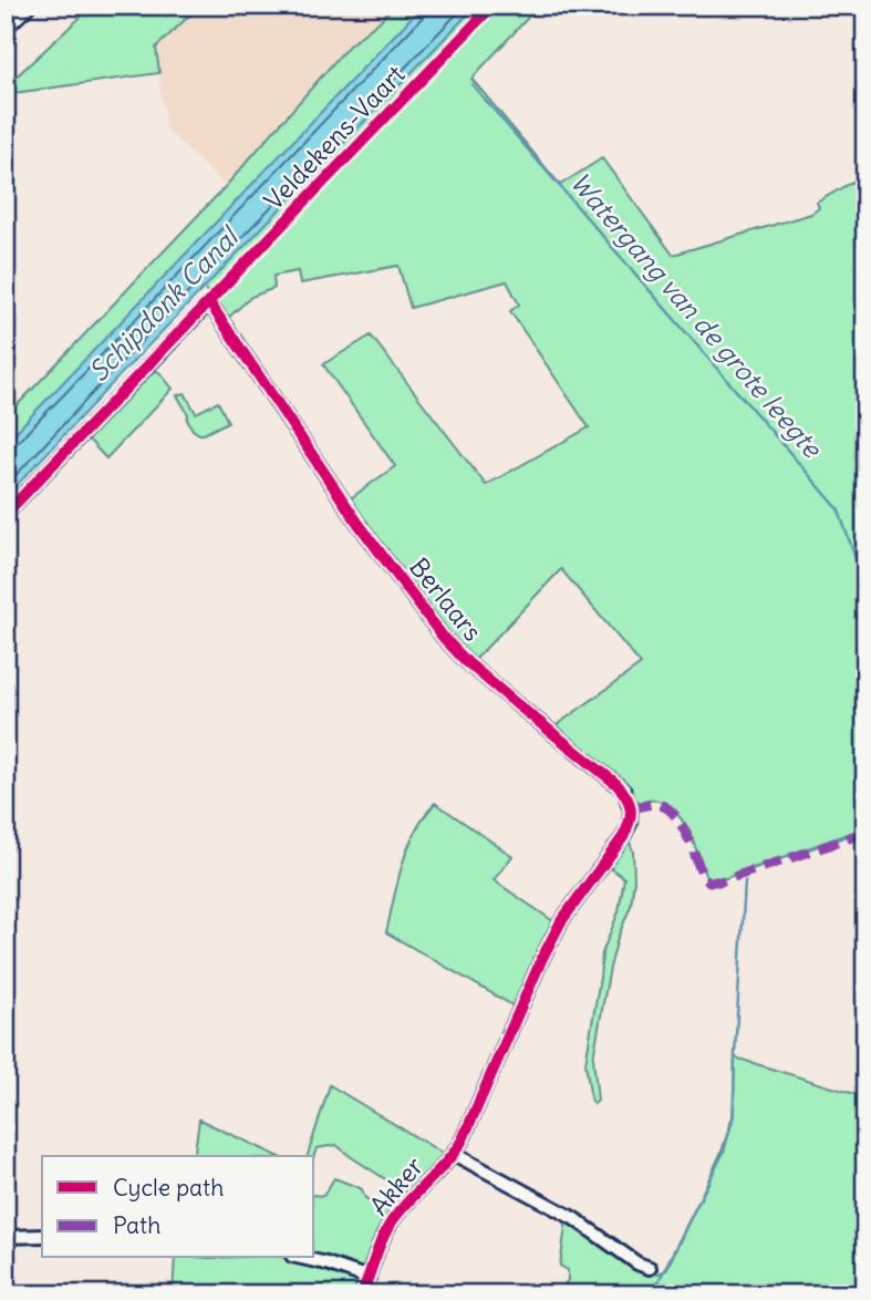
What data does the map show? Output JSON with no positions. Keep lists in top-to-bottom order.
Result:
{
  "streets": {
    "street": ["Berlaars", "Akker"],
    "cycle path": ["Veldekens-Vaart"]
  },
  "crossings": [
    ["Berlaars", "Akker"]
  ],
  "water": ["Schipdonk Canal", "Watergang van de grote leegte"],
  "legend": ["Cycle path", "Path"]
}
